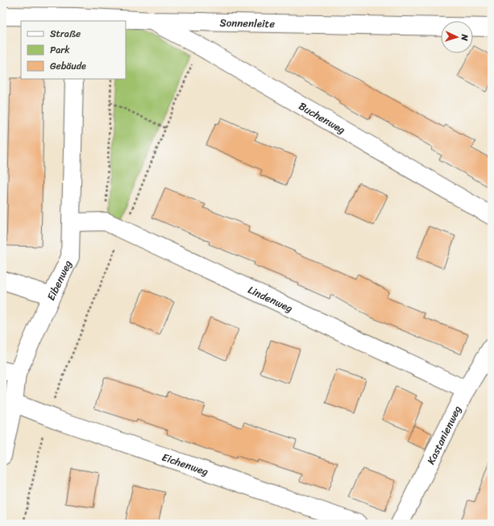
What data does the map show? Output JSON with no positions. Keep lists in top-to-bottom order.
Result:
{
  "streets": {
    "street": [
      "Sonnenleite",
      "Buchenweg",
      "Eibenweg",
      "Lindenweg",
      "Kastanienweg",
      "Eichenweg"
    ]
  },
  "crossings": [
    ["Sonnenleite", "Buchenweg"],
    ["Eibenweg", "Lindenweg"],
    ["Eibenweg", "Eichenweg"],
    ["Lindenweg", "Kastanienweg"]
  ],
  "legend": ["Straße", "Park", "Gebäude"],
  "north": "right"
}
